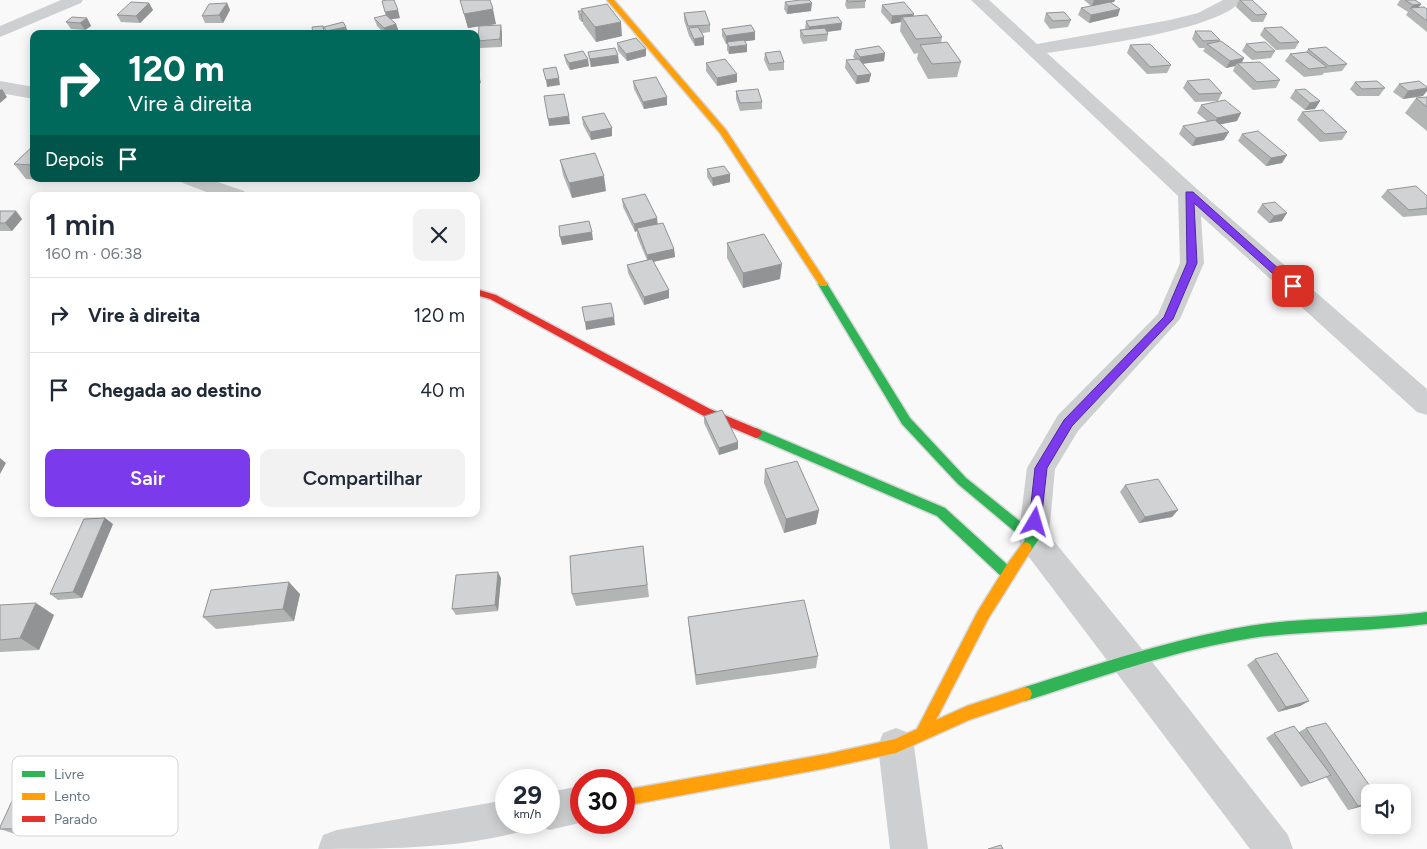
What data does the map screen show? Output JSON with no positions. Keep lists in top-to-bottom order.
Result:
{
  "legend": ["Livre", "Lento", "Parado"],
  "page": {
    "turn": ["120 m", "Vire à direita"],
    "then": "Depois",
    "heading": ["1 min", "160 m · 06:38"],
    "list": [
      {
        "name": "Vire à direita",
        "value": "120 m"
      },
      {
        "name": "Chegada ao destino",
        "value": "40 m"
      }
    ],
    "buttons": ["Sair", "Compartilhar"],
    "speed": "29 km/h",
    "limit": "30"
  }
}
